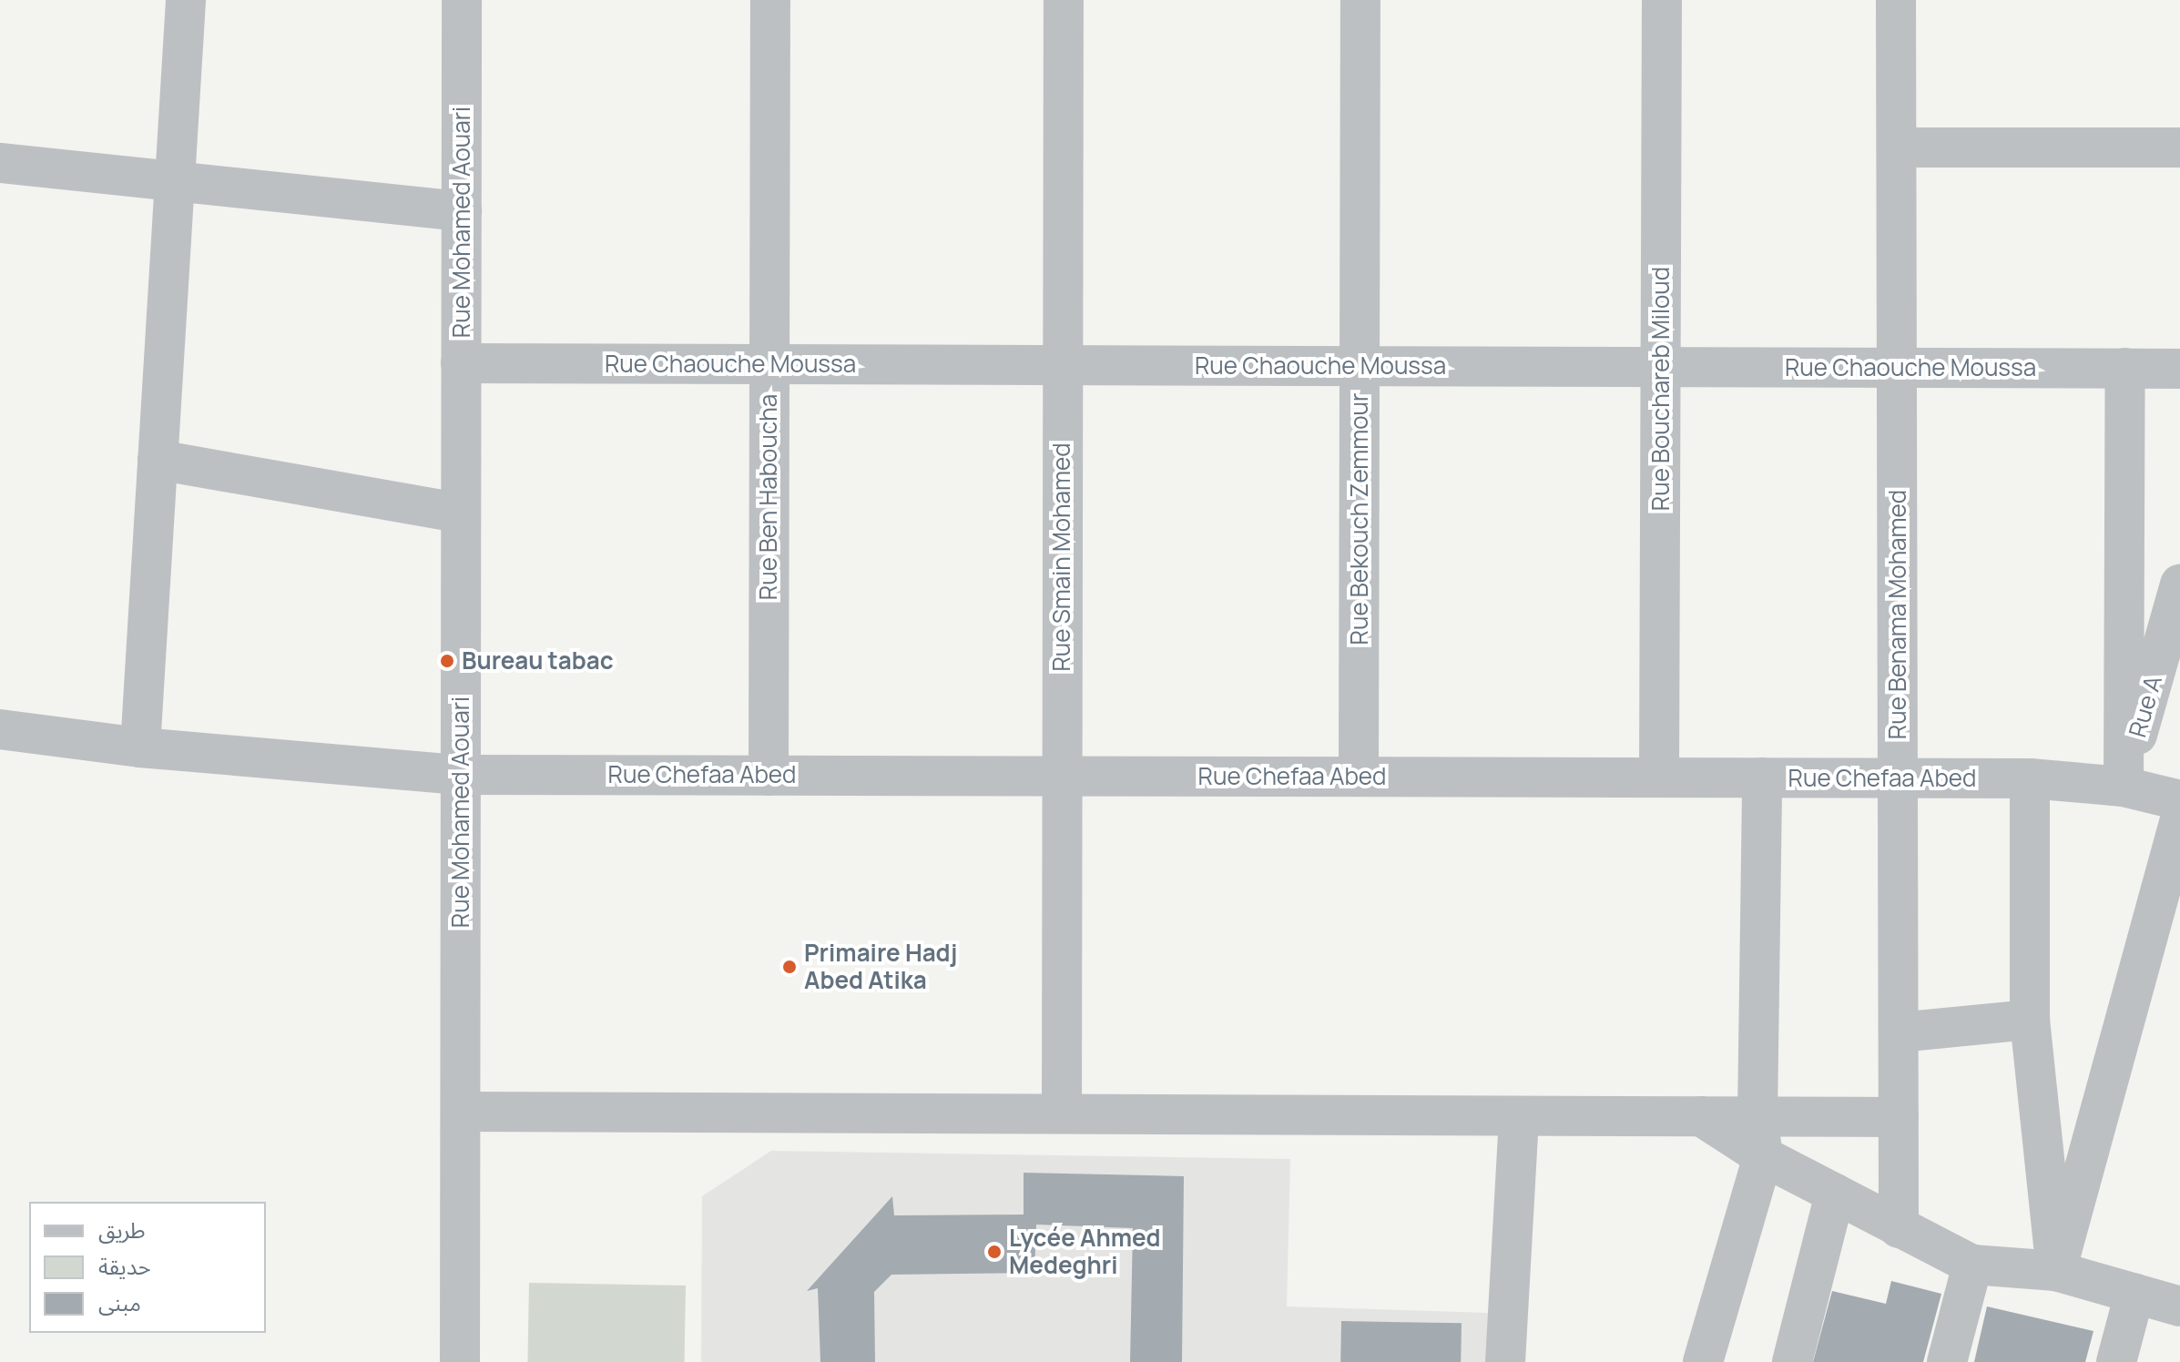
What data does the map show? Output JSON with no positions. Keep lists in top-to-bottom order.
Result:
{
  "streets": {
    "street": [
      "Rue Mohamed Aouari",
      "Rue Chaouche Moussa",
      "Rue Bouchareb Miloud",
      "Rue Ben Haboucha",
      "Rue Bekouch Zemmour",
      "Rue Smain Mohamed",
      "Rue Benama Mohamed",
      "Rue A",
      "Rue Chefaa Abed"
    ]
  },
  "crossings": [
    ["Rue Mohamed Aouari", "Rue Chaouche Moussa"],
    ["Rue Mohamed Aouari", "Rue Chefaa Abed"],
    ["Rue Chaouche Moussa", "Rue Bouchareb Miloud"],
    ["Rue Chaouche Moussa", "Rue Ben Haboucha"],
    ["Rue Chaouche Moussa", "Rue Bekouch Zemmour"],
    ["Rue Chaouche Moussa", "Rue Smain Mohamed"],
    ["Rue Chaouche Moussa", "Rue Benama Mohamed"],
    ["Rue Bouchareb Miloud", "Rue Chefaa Abed"],
    ["Rue Ben Haboucha", "Rue Chefaa Abed"],
    ["Rue Bekouch Zemmour", "Rue Chefaa Abed"],
    ["Rue Smain Mohamed", "Rue Chefaa Abed"],
    ["Rue Benama Mohamed", "Rue Chefaa Abed"],
    ["Rue A", "Rue Chefaa Abed"]
  ],
  "places": ["Bureau tabac", "Primaire Hadj Abed Atika", "Lycée Ahmed Medeghri"],
  "legend": ["طريق", "حديقة", "مبنى"]
}
